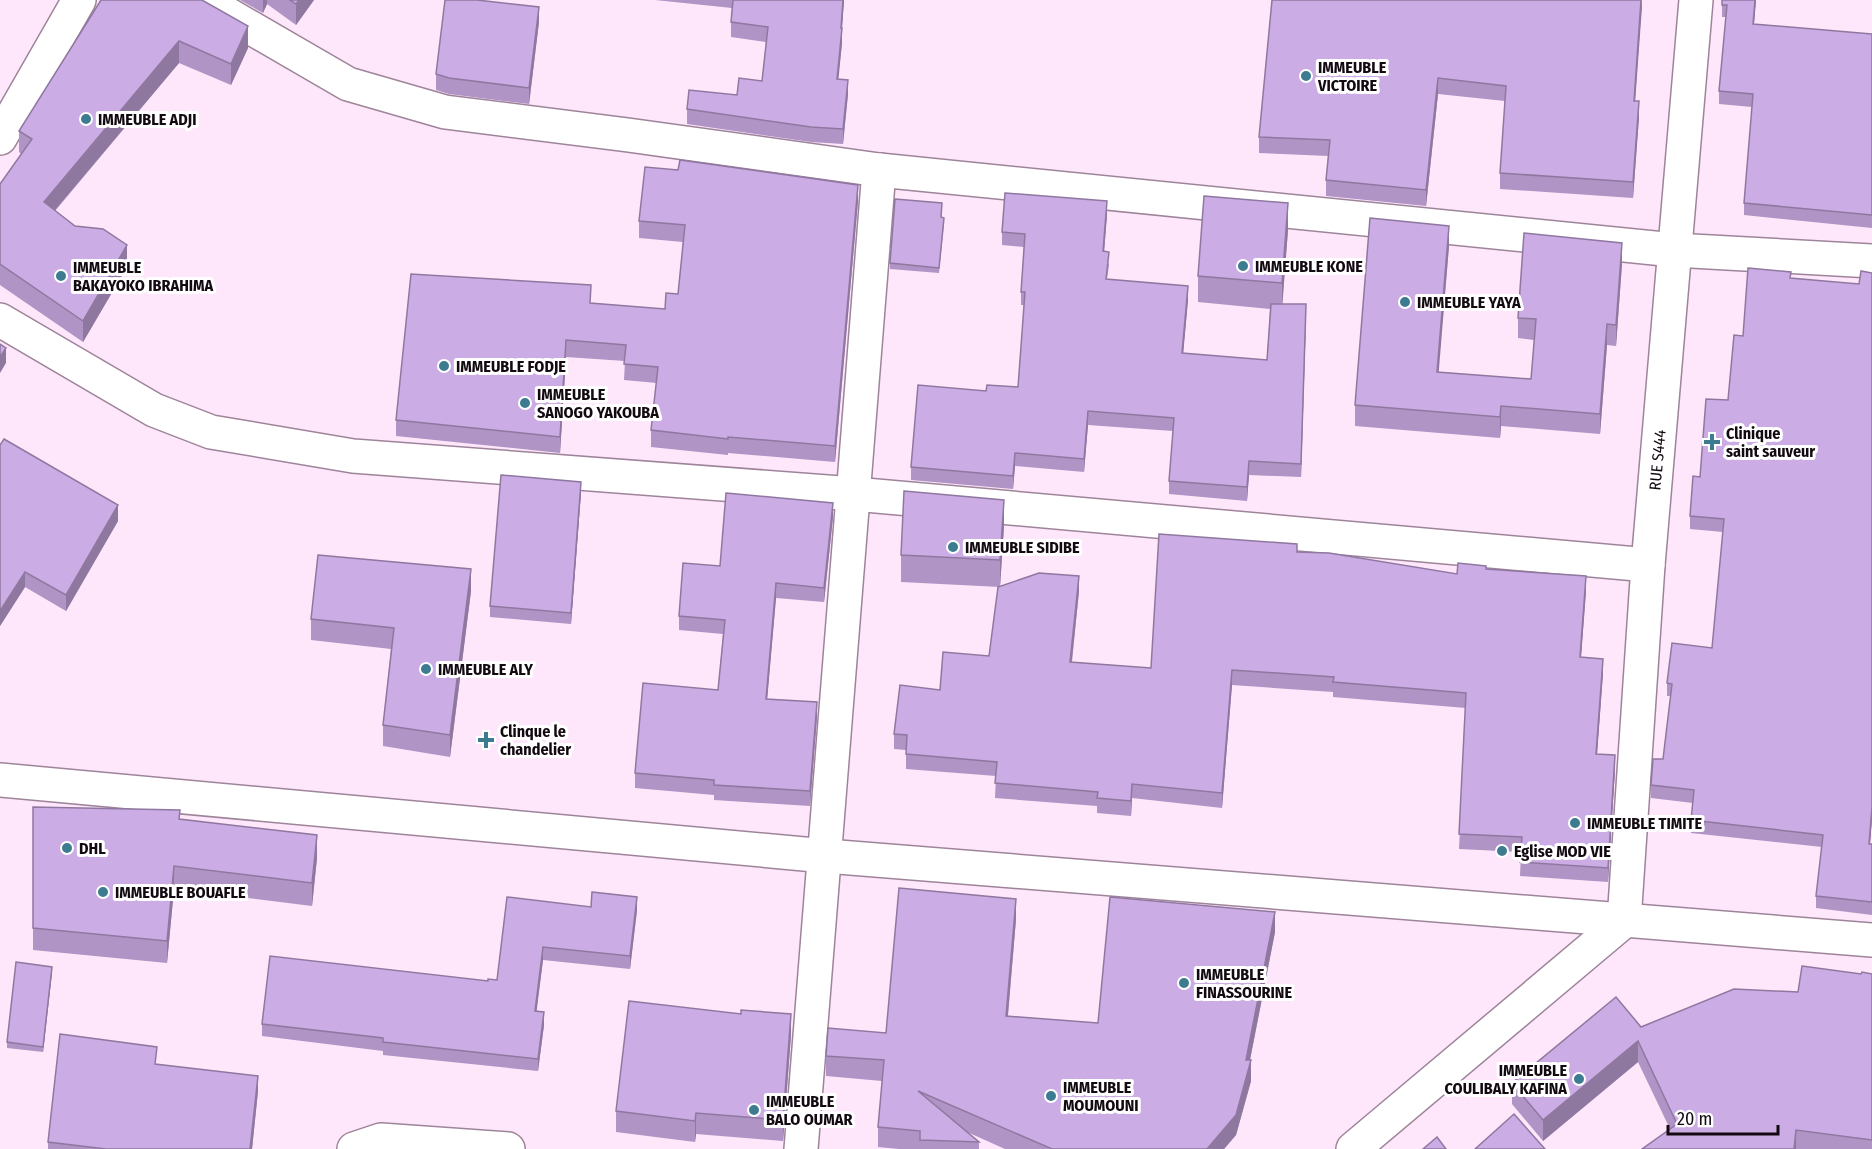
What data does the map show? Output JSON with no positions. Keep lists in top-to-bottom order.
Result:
{
  "streets": {
    "street": ["RUE S444"]
  },
  "places": {
    "other": [
      "IMMEUBLE VICTOIRE",
      "IMMEUBLE ADJI",
      "IMMEUBLE KONE",
      "IMMEUBLE BAKAYOKO IBRAHIMA",
      "IMMEUBLE YAYA",
      "IMMEUBLE FODJE",
      "IMMEUBLE SANOGO YAKOUBA",
      "IMMEUBLE SIDIBE",
      "IMMEUBLE ALY",
      "IMMEUBLE TIMITE",
      "DHL",
      "Eglise MOD VIE",
      "IMMEUBLE BOUAFLE",
      "IMMEUBLE FINASSOURINE",
      "IMMEUBLE COULIBALY KAFINA",
      "IMMEUBLE MOUMOUNI",
      "IMMEUBLE BALO OUMAR"
    ],
    "health": ["Clinique saint sauveur", "Clinque le chandelier"]
  },
  "scale_bar": "20 m"
}
